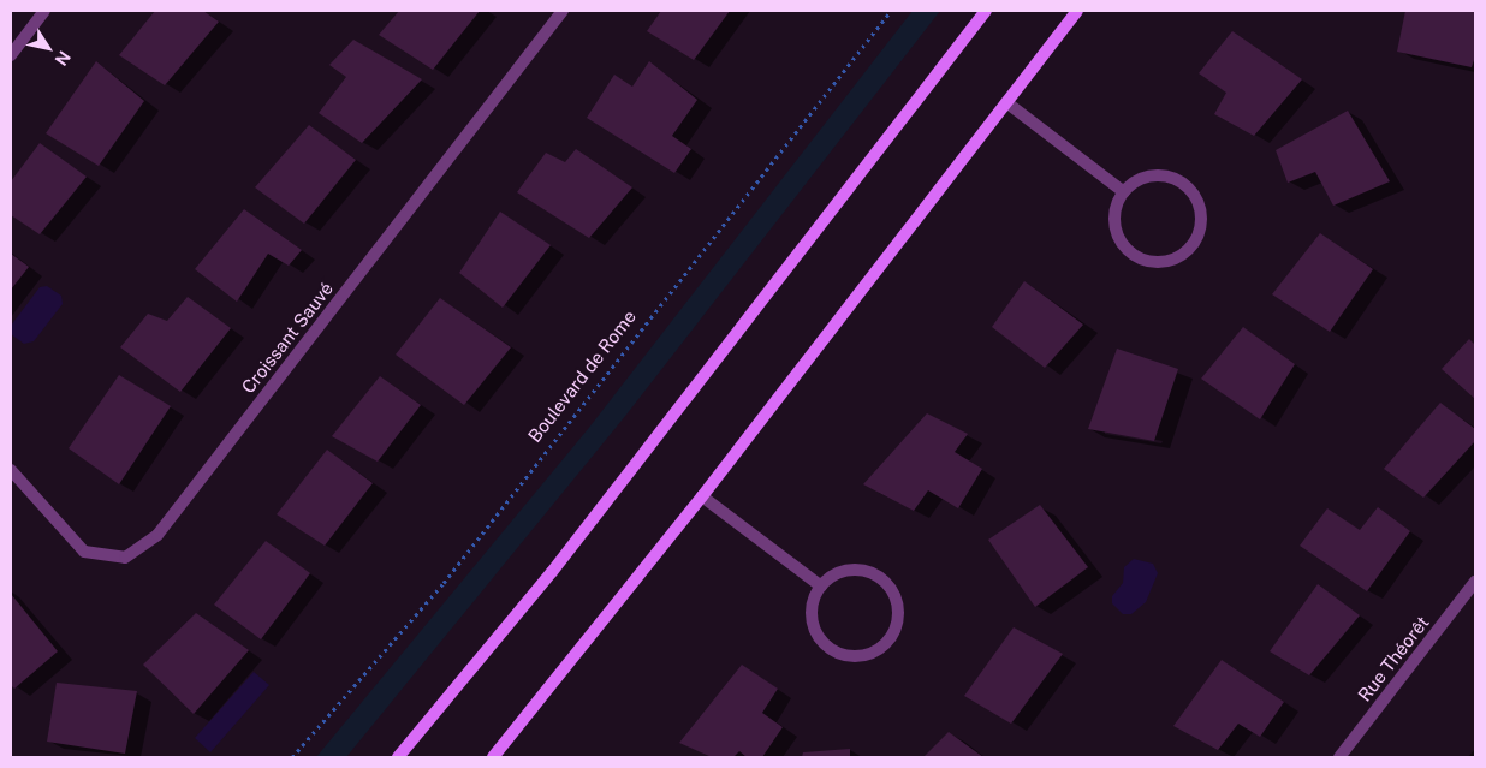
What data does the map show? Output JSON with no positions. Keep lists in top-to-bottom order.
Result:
{
  "streets": {
    "street": ["Croissant Sauvé", "Rue Théorêt"],
    "path": ["Boulevard de Rome"]
  },
  "north": "bottom right"
}
